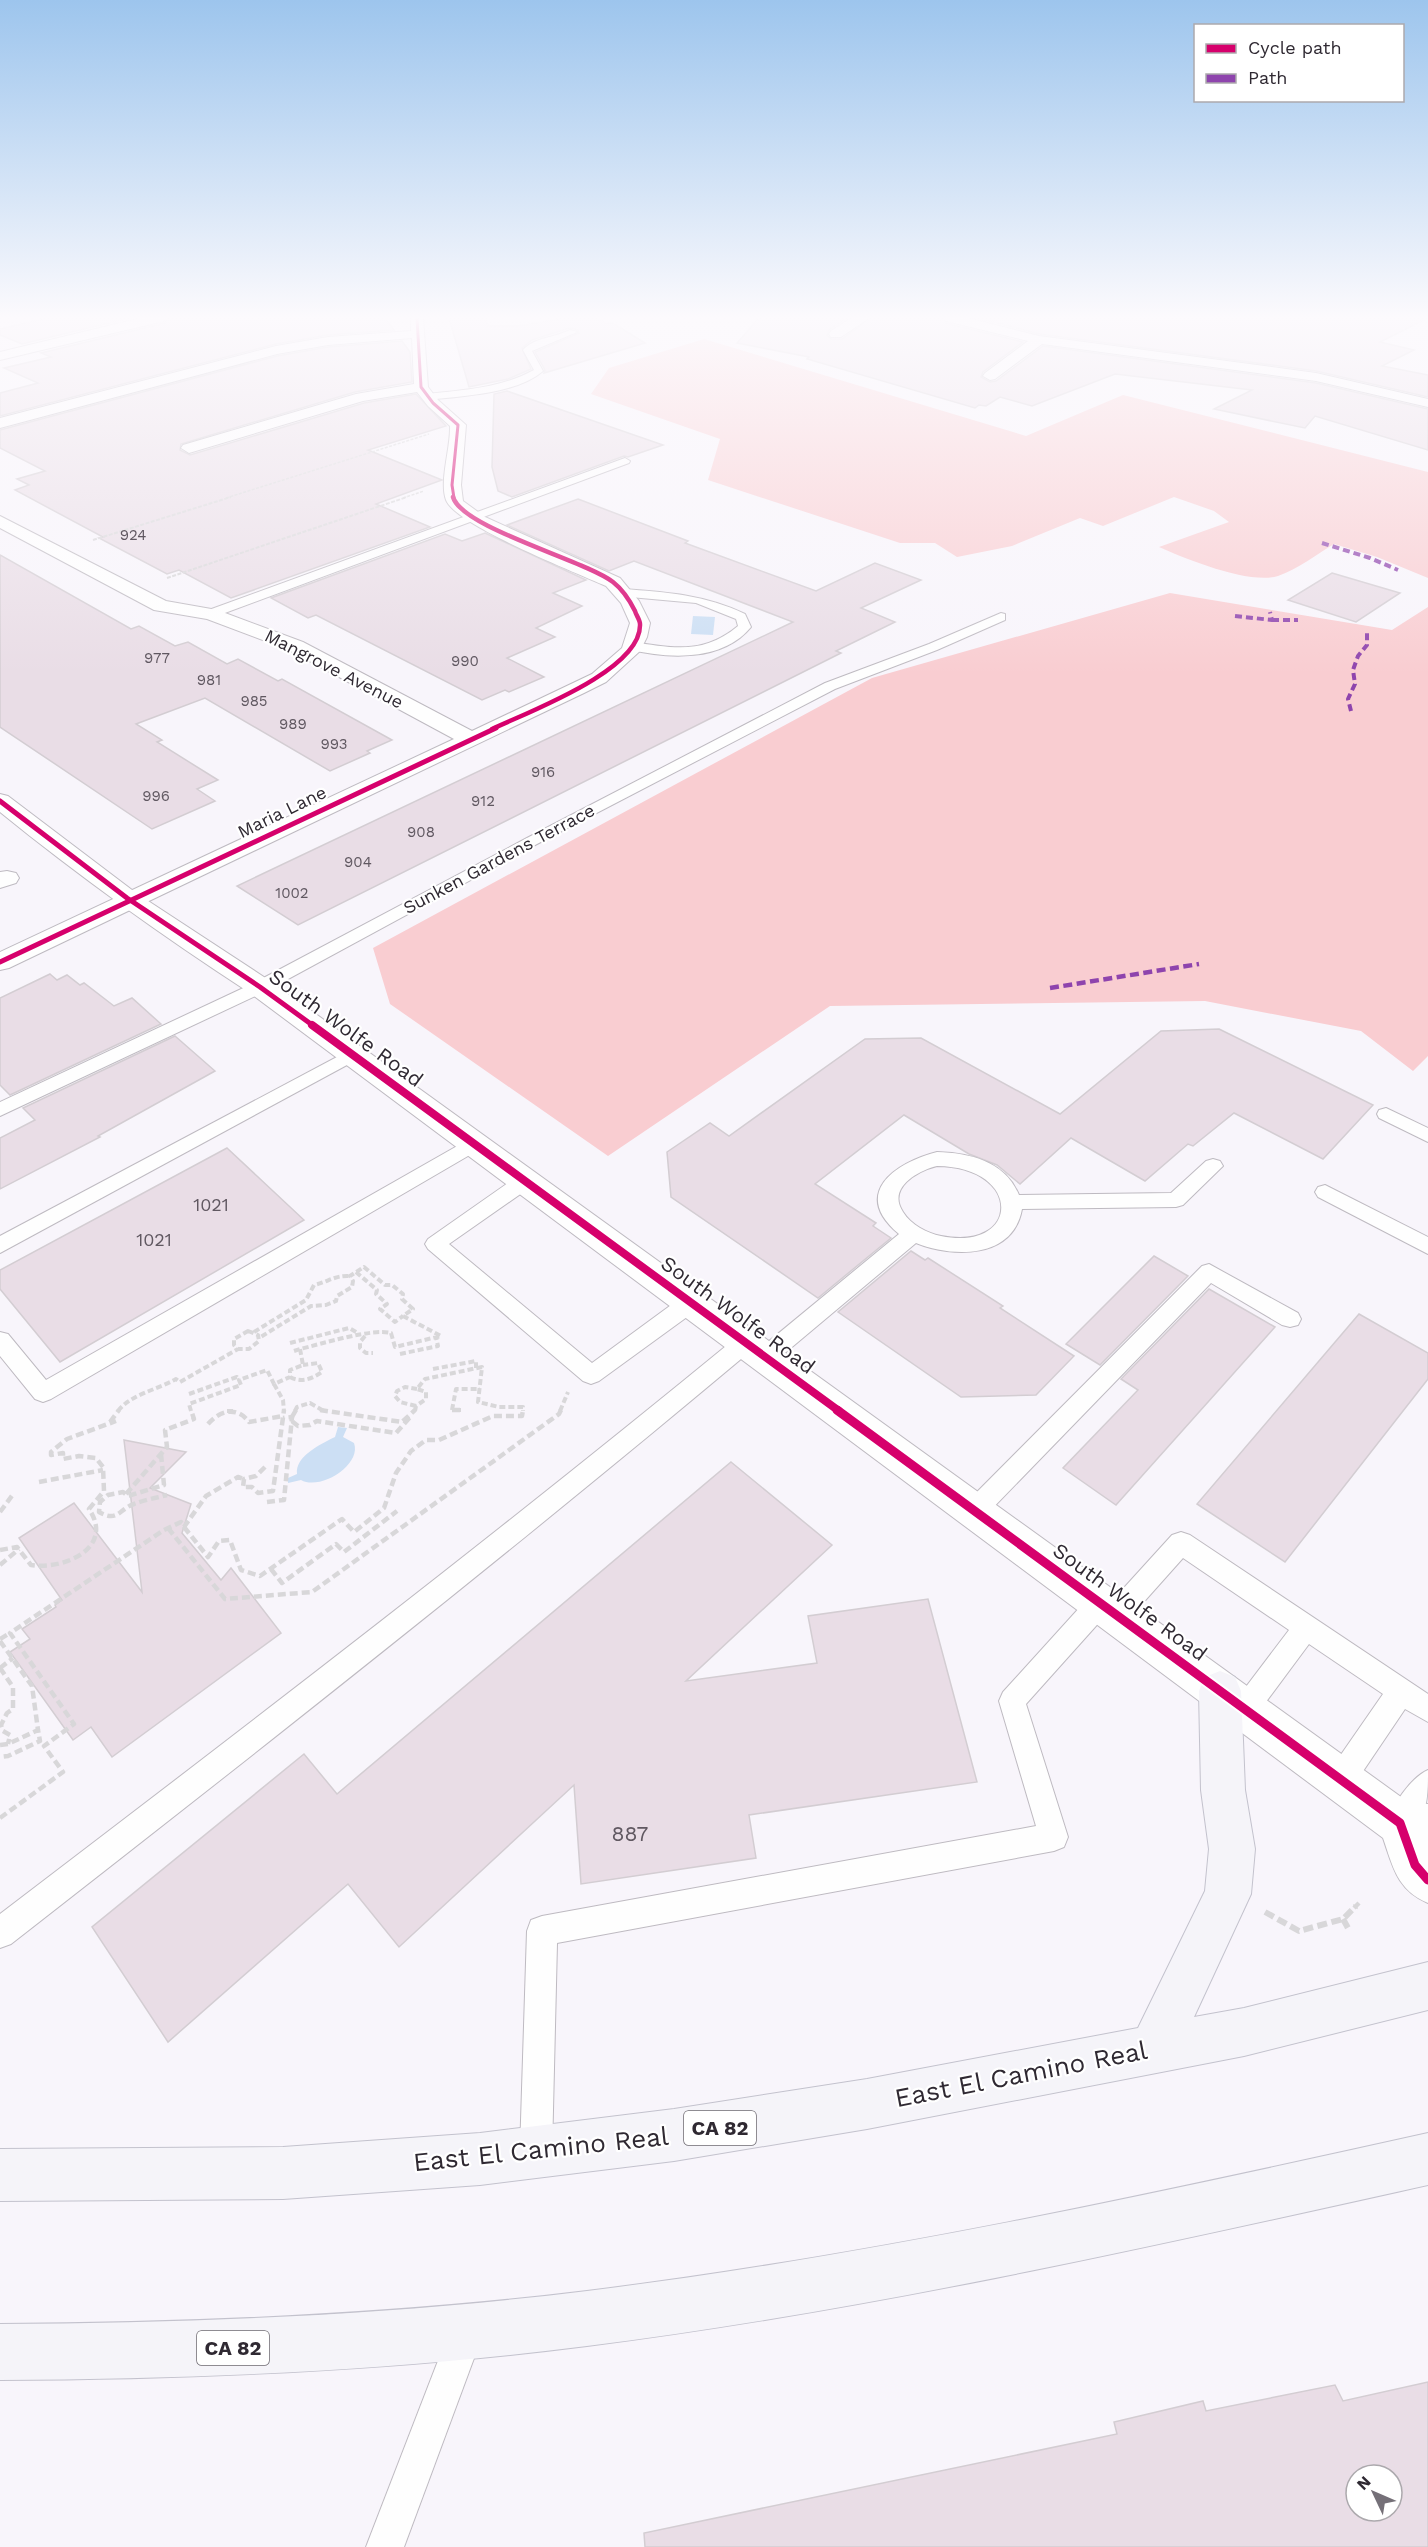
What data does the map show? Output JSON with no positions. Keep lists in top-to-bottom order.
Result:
{
  "streets": {
    "main road": ["East El Camino Real", "CA 82"],
    "street": ["Mangrove Avenue", "Maria Lane", "South Wolfe Road"],
    "lane": ["Sunken Gardens Terrace"]
  },
  "crossings": [
    ["Mangrove Avenue", "Maria Lane"],
    ["Maria Lane", "South Wolfe Road"],
    ["Sunken Gardens Terrace", "South Wolfe Road"]
  ],
  "house_numbers": [
    "924",
    "977",
    "990",
    "981",
    "985",
    "989",
    "993",
    "916",
    "996",
    "912",
    "908",
    "904",
    "1002",
    "1021",
    "1021",
    "887"
  ],
  "legend": ["Cycle path", "Path"],
  "north": "top left"
}
